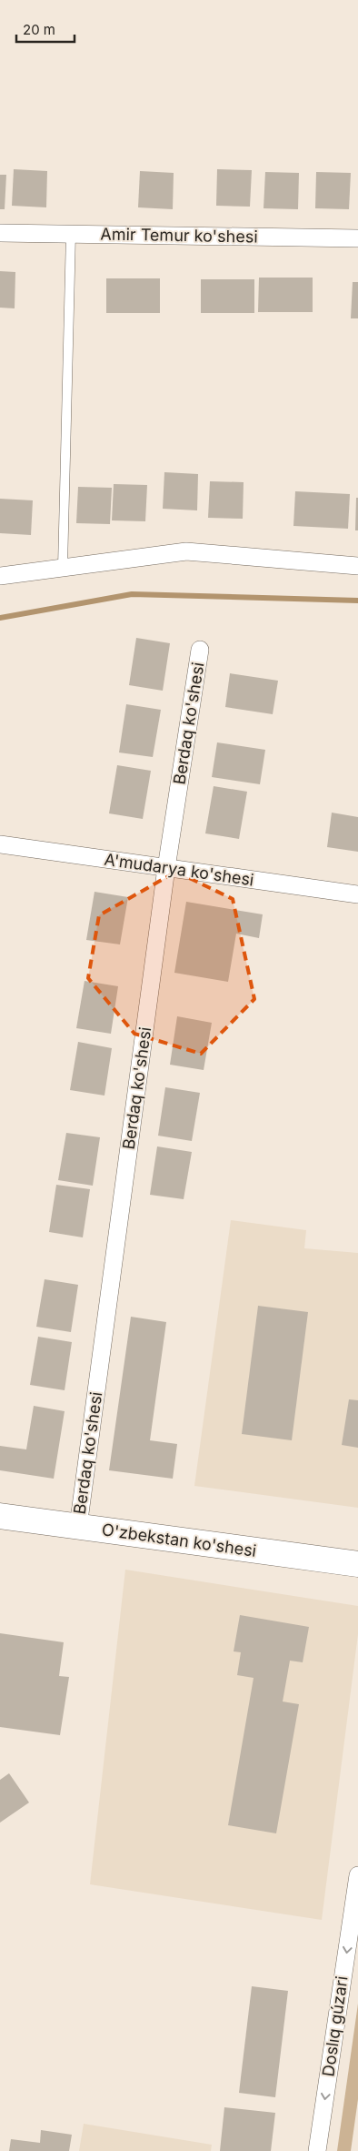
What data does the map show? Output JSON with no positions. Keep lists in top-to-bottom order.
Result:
{
  "streets": {
    "main road": ["O'zbekstan ko'shesi"],
    "street": [
      "Amir Temur ko'shesi",
      "Berdaq ko'shesi",
      "A'mudarya ko'shesi",
      "Doslıq gúzari"
    ]
  },
  "crossings": [
    ["Berdaq ko'shesi", "A'mudarya ko'shesi"],
    ["Berdaq ko'shesi", "O'zbekstan ko'shesi"]
  ],
  "one_way": ["Doslıq gúzari"],
  "scale_bar": "20 m"
}
